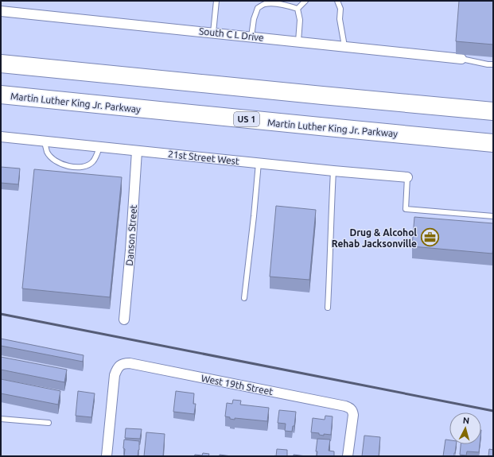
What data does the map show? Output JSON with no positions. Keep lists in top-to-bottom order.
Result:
{
  "streets": {
    "highway": ["Martin Luther King Jr. Parkway", "US 1"],
    "street": [
      "South C L Drive",
      "21st Street West",
      "Danson Street",
      "West 19th Street"
    ]
  },
  "crossings": [
    ["21st Street West", "Danson Street"]
  ],
  "places": {
    "office": ["Drug & Alcohol Rehab Jacksonville"]
  },
  "north": "top"
}
